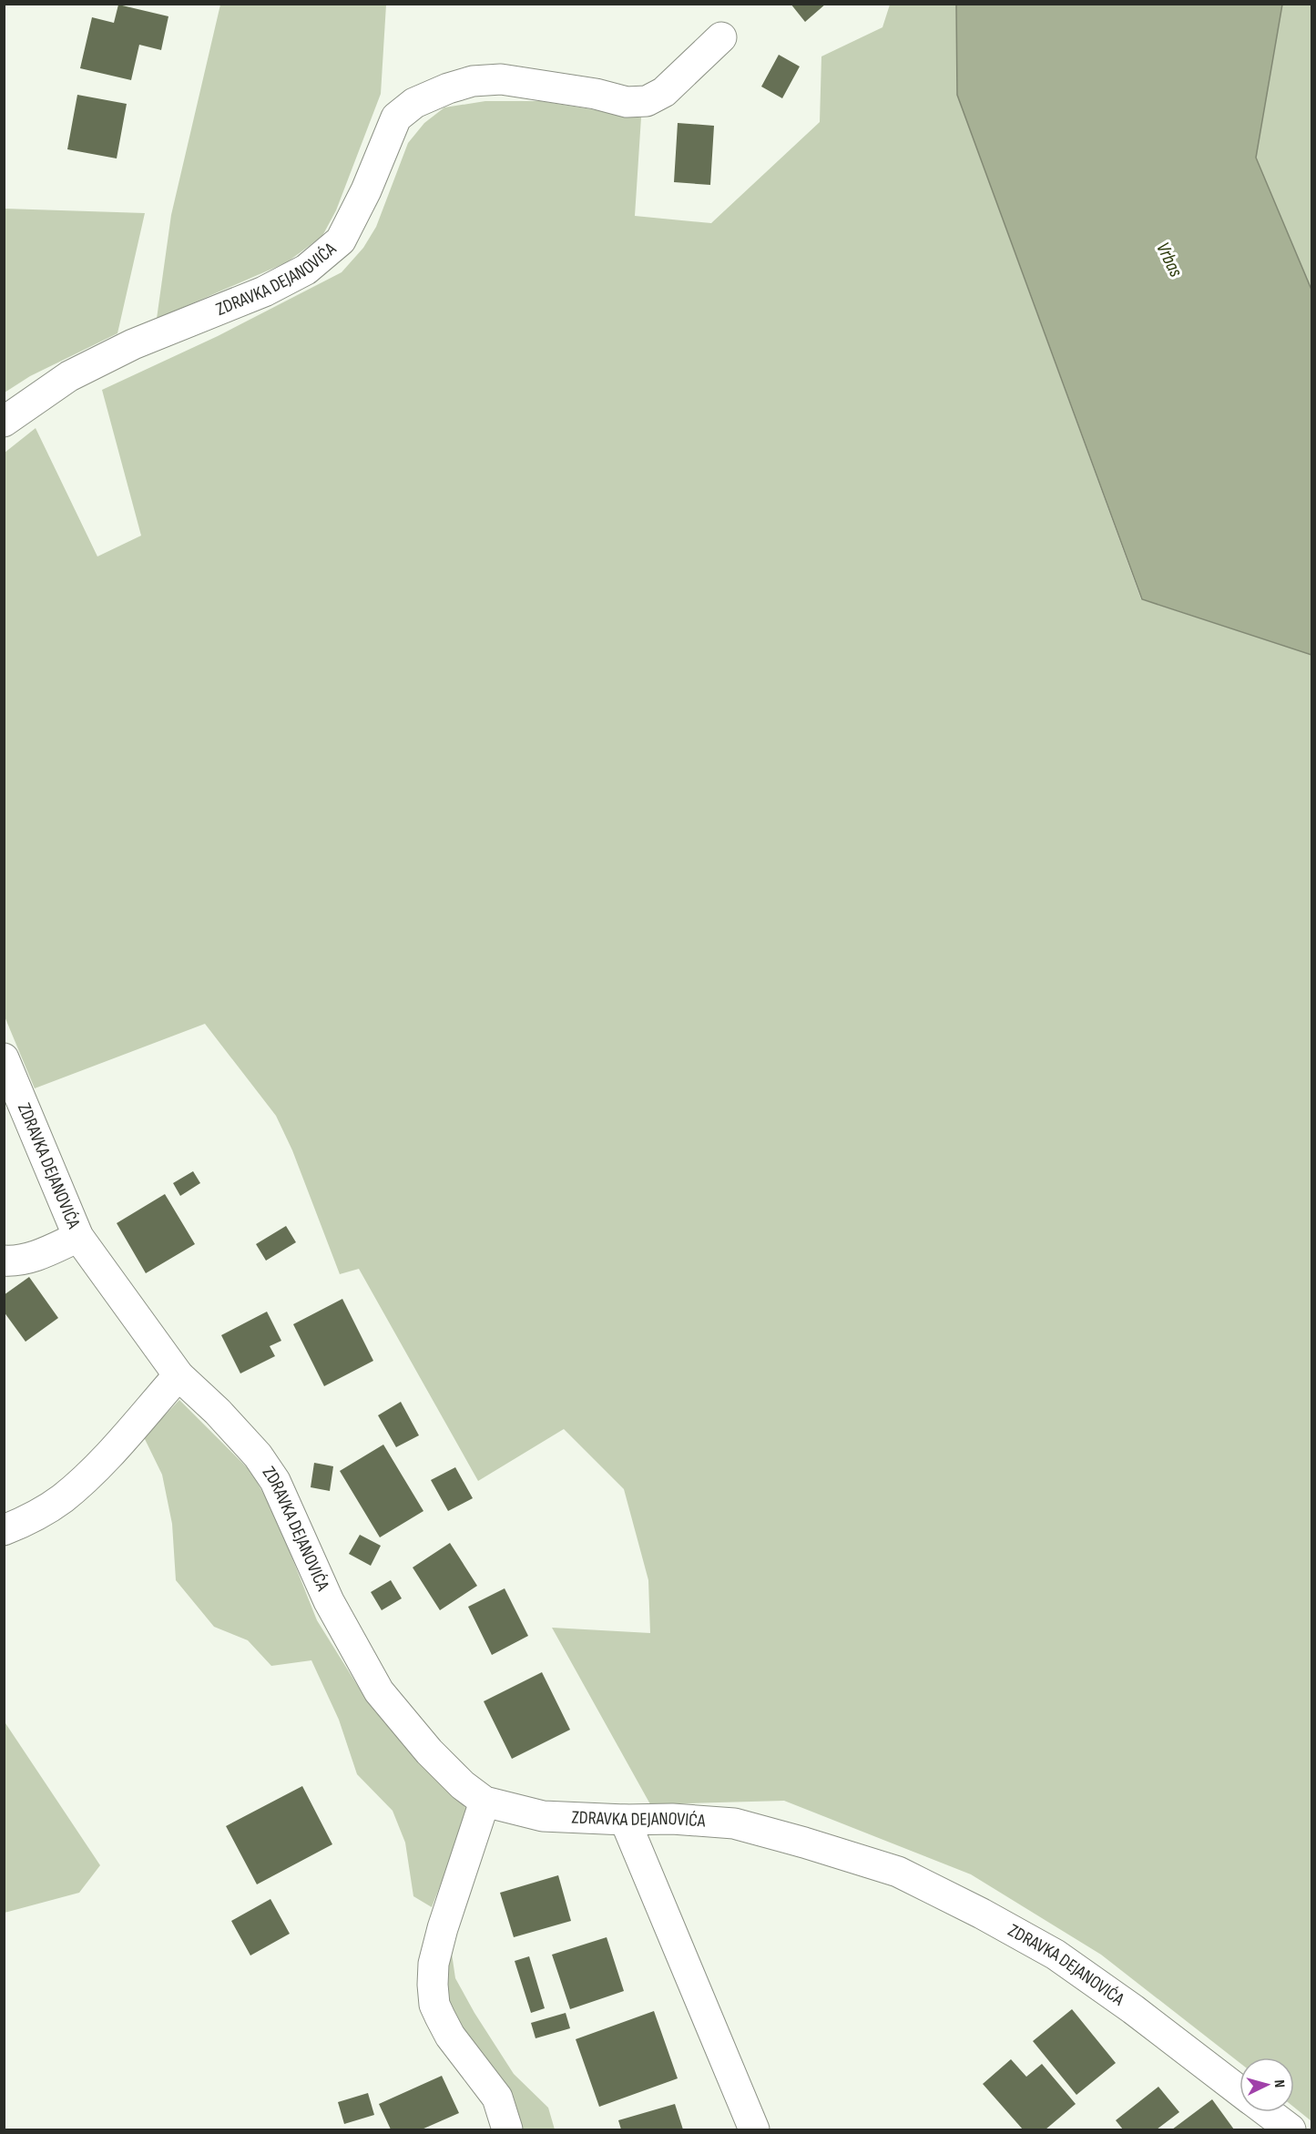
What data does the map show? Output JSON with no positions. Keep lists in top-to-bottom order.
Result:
{
  "streets": {
    "street": ["ZDRAVKA DEJANOVIĆA"]
  },
  "water": ["Vrbas"],
  "north": "right"
}
